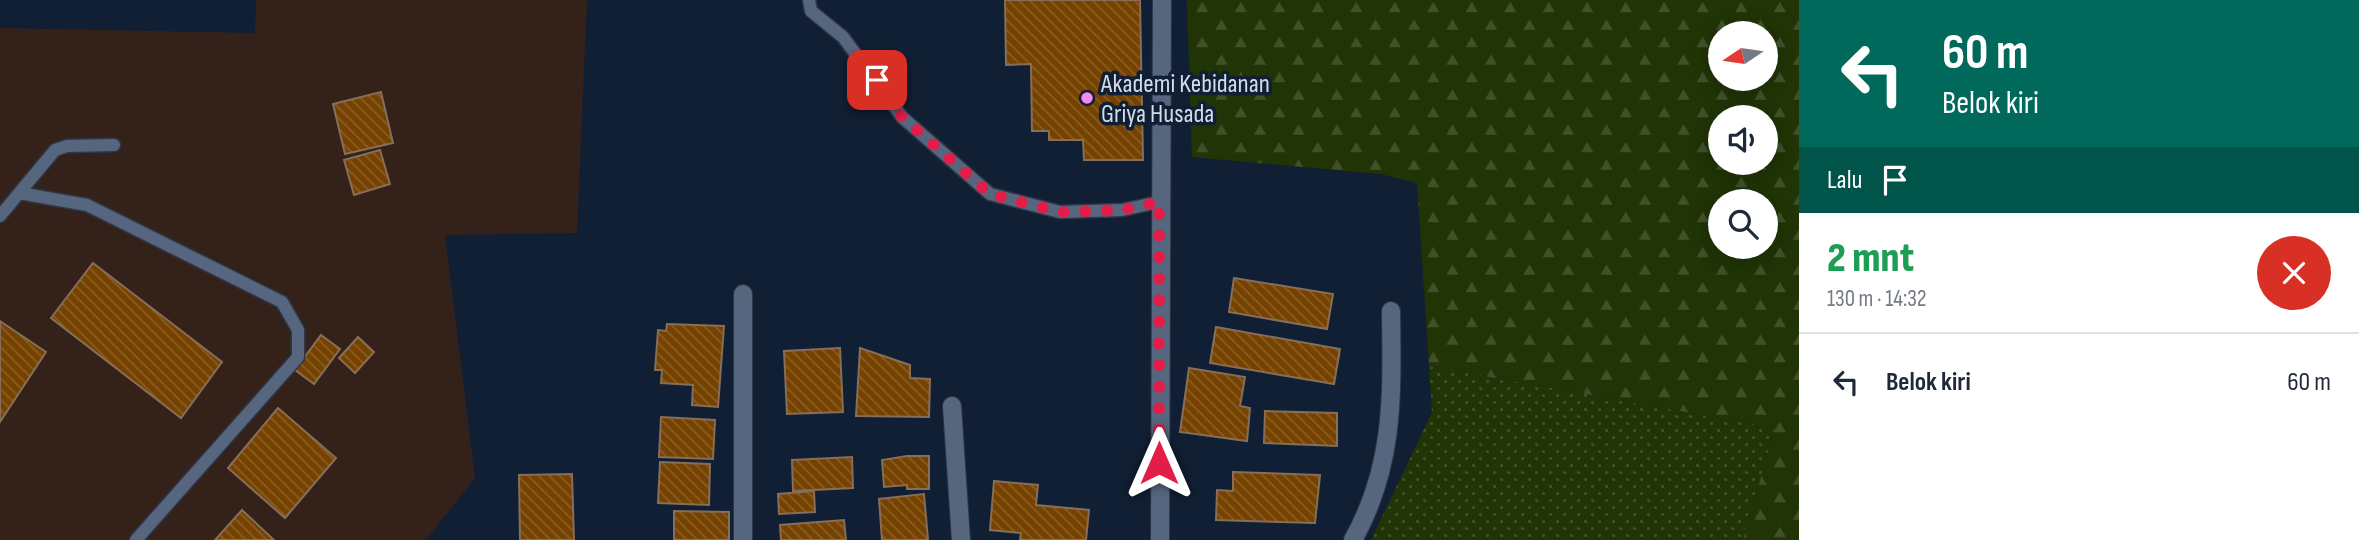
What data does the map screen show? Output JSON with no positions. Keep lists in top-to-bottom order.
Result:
{
  "places": ["Akademi Kebidanan Griya Husada"],
  "north": "left",
  "page": {
    "turn": ["60 m", "Belok kiri"],
    "then": "Lalu",
    "heading": ["2 mnt", "130 m · 14:32"],
    "list": [
      {
        "name": "Belok kiri",
        "value": "60 m"
      }
    ]
  }
}
